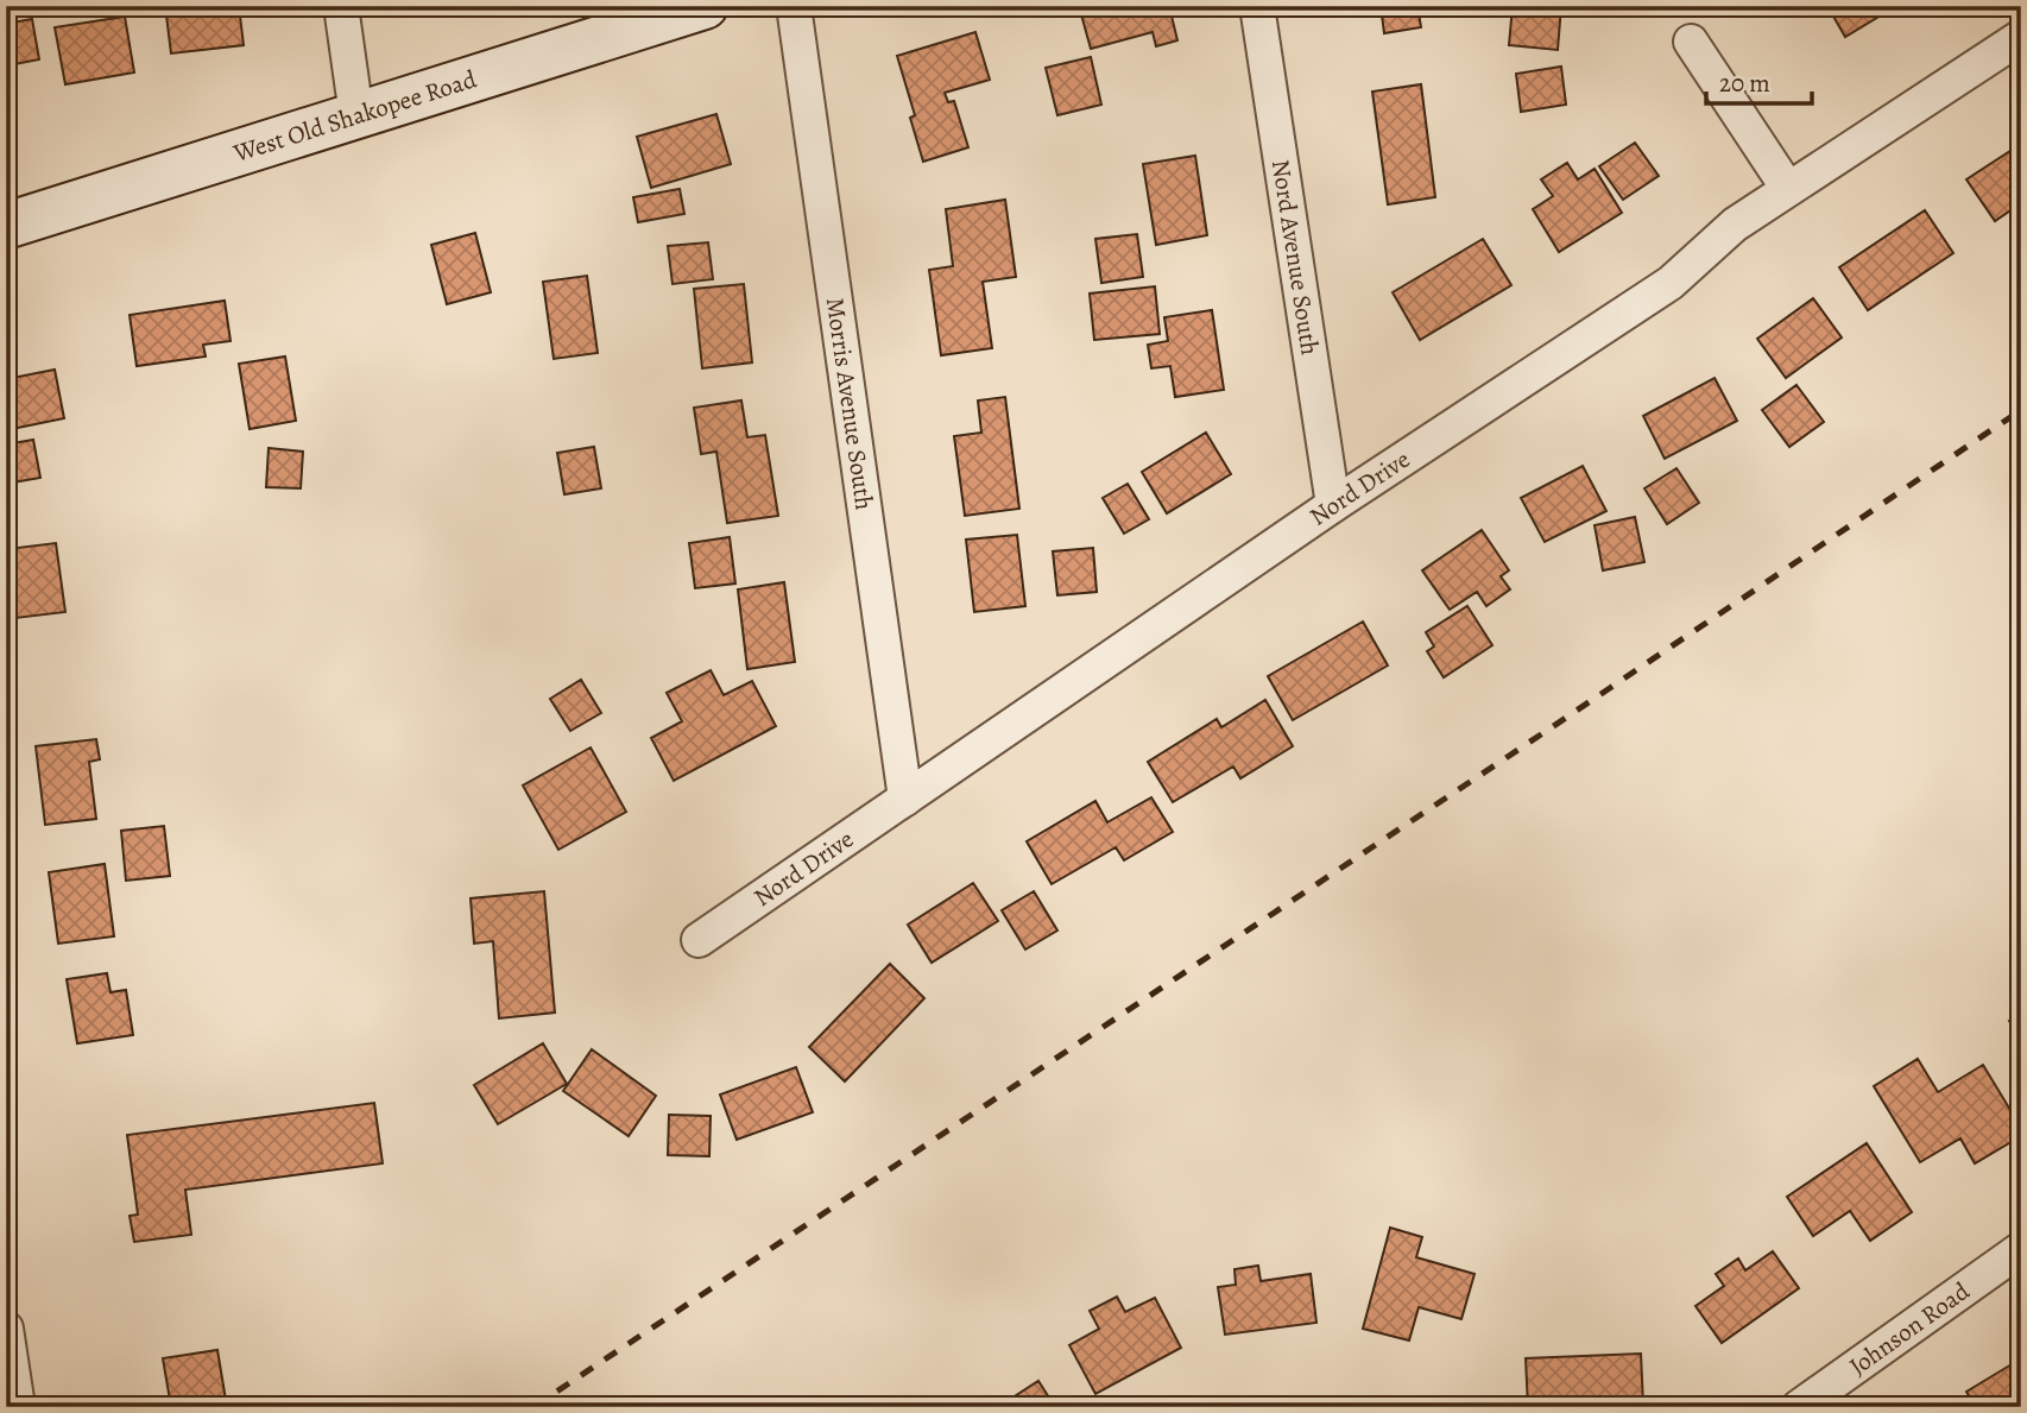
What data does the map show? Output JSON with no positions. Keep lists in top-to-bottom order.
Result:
{
  "streets": {
    "main road": ["West Old Shakopee Road"],
    "street": [
      "Nord Avenue South",
      "Morris Avenue South",
      "Nord Drive",
      "Johnson Road"
    ]
  },
  "crossings": [
    ["Nord Avenue South", "Nord Drive"],
    ["Morris Avenue South", "Nord Drive"]
  ],
  "scale_bar": "20 m"
}
